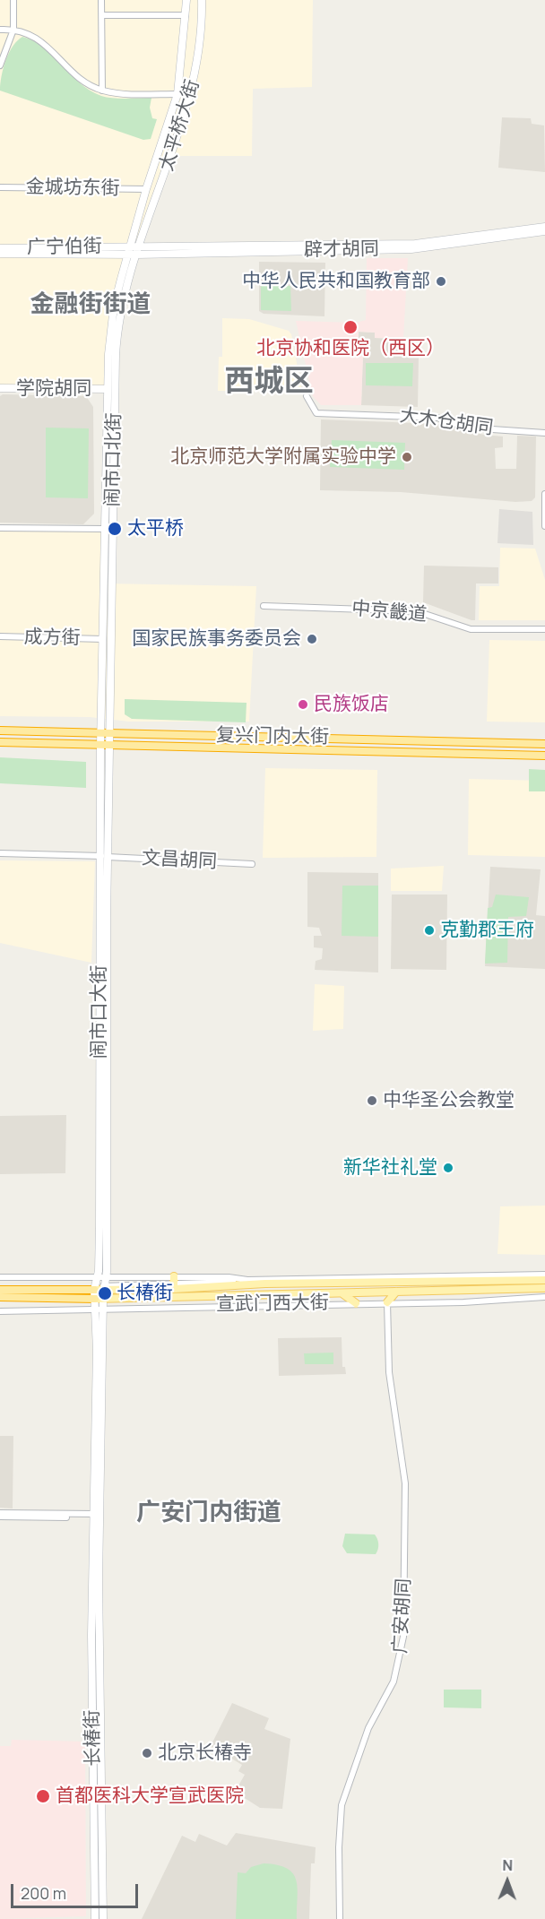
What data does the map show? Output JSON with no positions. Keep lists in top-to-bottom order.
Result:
{
  "streets": {
    "highway": ["复兴门内大街", "宣武门西大街"],
    "main road": [
      "太平桥大街",
      "广宁伯街",
      "辟才胡同",
      "学院胡同",
      "闹市口北街",
      "闹市口大街",
      "长椿街"
    ],
    "street": [
      "金城坊东街",
      "大木仓胡同",
      "中京畿道",
      "成方街",
      "文昌胡同",
      "广安胡同"
    ]
  },
  "crossings": [
    ["太平桥大街", "金城坊东街"],
    ["太平桥大街", "广宁伯街"],
    ["太平桥大街", "辟才胡同"],
    ["太平桥大街", "闹市口北街"],
    ["广宁伯街", "辟才胡同"],
    ["广宁伯街", "闹市口北街"],
    ["辟才胡同", "闹市口北街"],
    ["学院胡同", "闹市口北街"],
    ["闹市口北街", "成方街"],
    ["闹市口北街", "复兴门内大街"],
    ["闹市口北街", "闹市口大街"],
    ["复兴门内大街", "闹市口大街"],
    ["文昌胡同", "闹市口大街"],
    ["闹市口大街", "宣武门西大街"],
    ["闹市口大街", "长椿街"],
    ["宣武门西大街", "广安胡同"],
    ["宣武门西大街", "长椿街"]
  ],
  "districts": ["金融街街道", "西城区", "广安门内街道"],
  "places": [
    "中华人民共和国教育部",
    "北京协和医院（西区）",
    "北京师范大学附属实验中学",
    "太平桥",
    "国家民族事务委员会",
    "民族饭店",
    "克勤郡王府",
    "中华圣公会教堂",
    "新华社礼堂",
    "长椿街",
    "北京长椿寺",
    "首都医科大学宣武医院"
  ],
  "scale_bar": "200 m",
  "north": "top"
}
